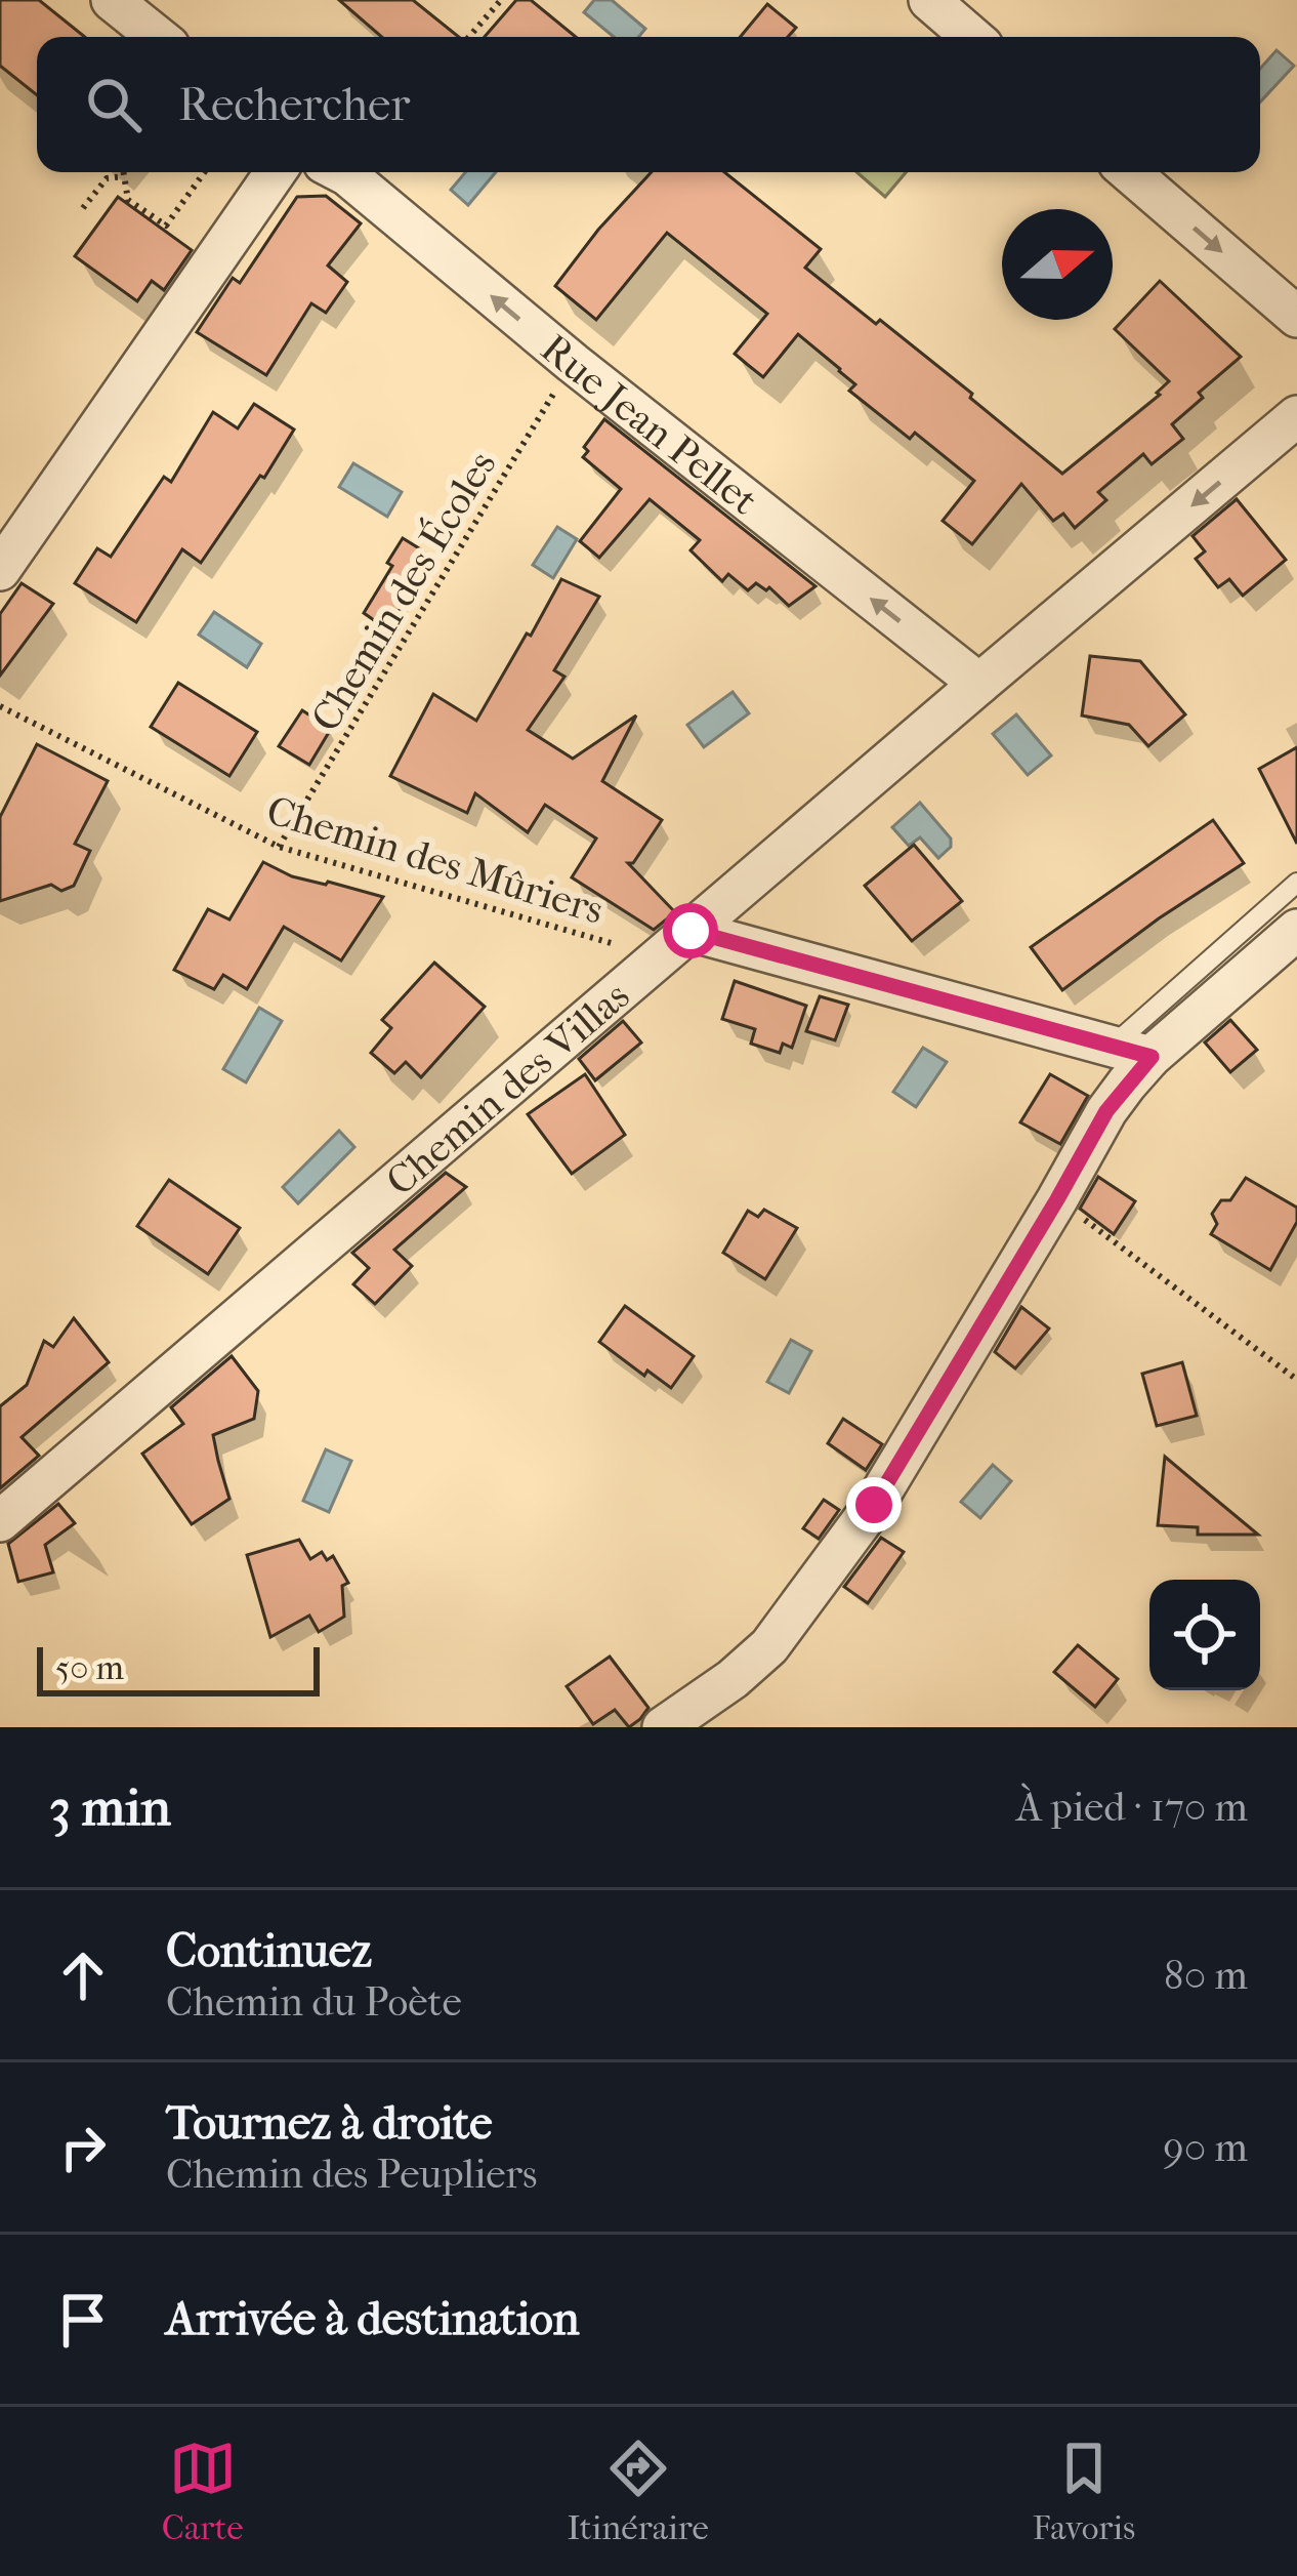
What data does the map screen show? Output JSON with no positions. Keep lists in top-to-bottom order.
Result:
{
  "streets": {
    "street": ["Rue Jean Pellet", "Chemin des Villas"],
    "path": ["Chemin des Écoles", "Chemin des Mûriers"]
  },
  "crossings": [
    ["Rue Jean Pellet", "Chemin des Écoles"],
    ["Rue Jean Pellet", "Chemin des Villas"],
    ["Chemin des Écoles", "Chemin des Mûriers"],
    ["Chemin des Mûriers", "Chemin des Villas"]
  ],
  "one_way": ["Rue Jean Pellet"],
  "scale_bar": "50 m",
  "north": "right",
  "page": {
    "search": "Rechercher",
    "scale": "50 m",
    "heading": ["3 min", "À pied · 170 m"],
    "list": [
      ["Continuez", "Chemin du Poète", "80 m"],
      ["Tournez à droite", "Chemin des Peupliers", "90 m"],
      "Arrivée à destination"
    ],
    "nav": ["Carte", "Itinéraire", "Favoris"]
  }
}
